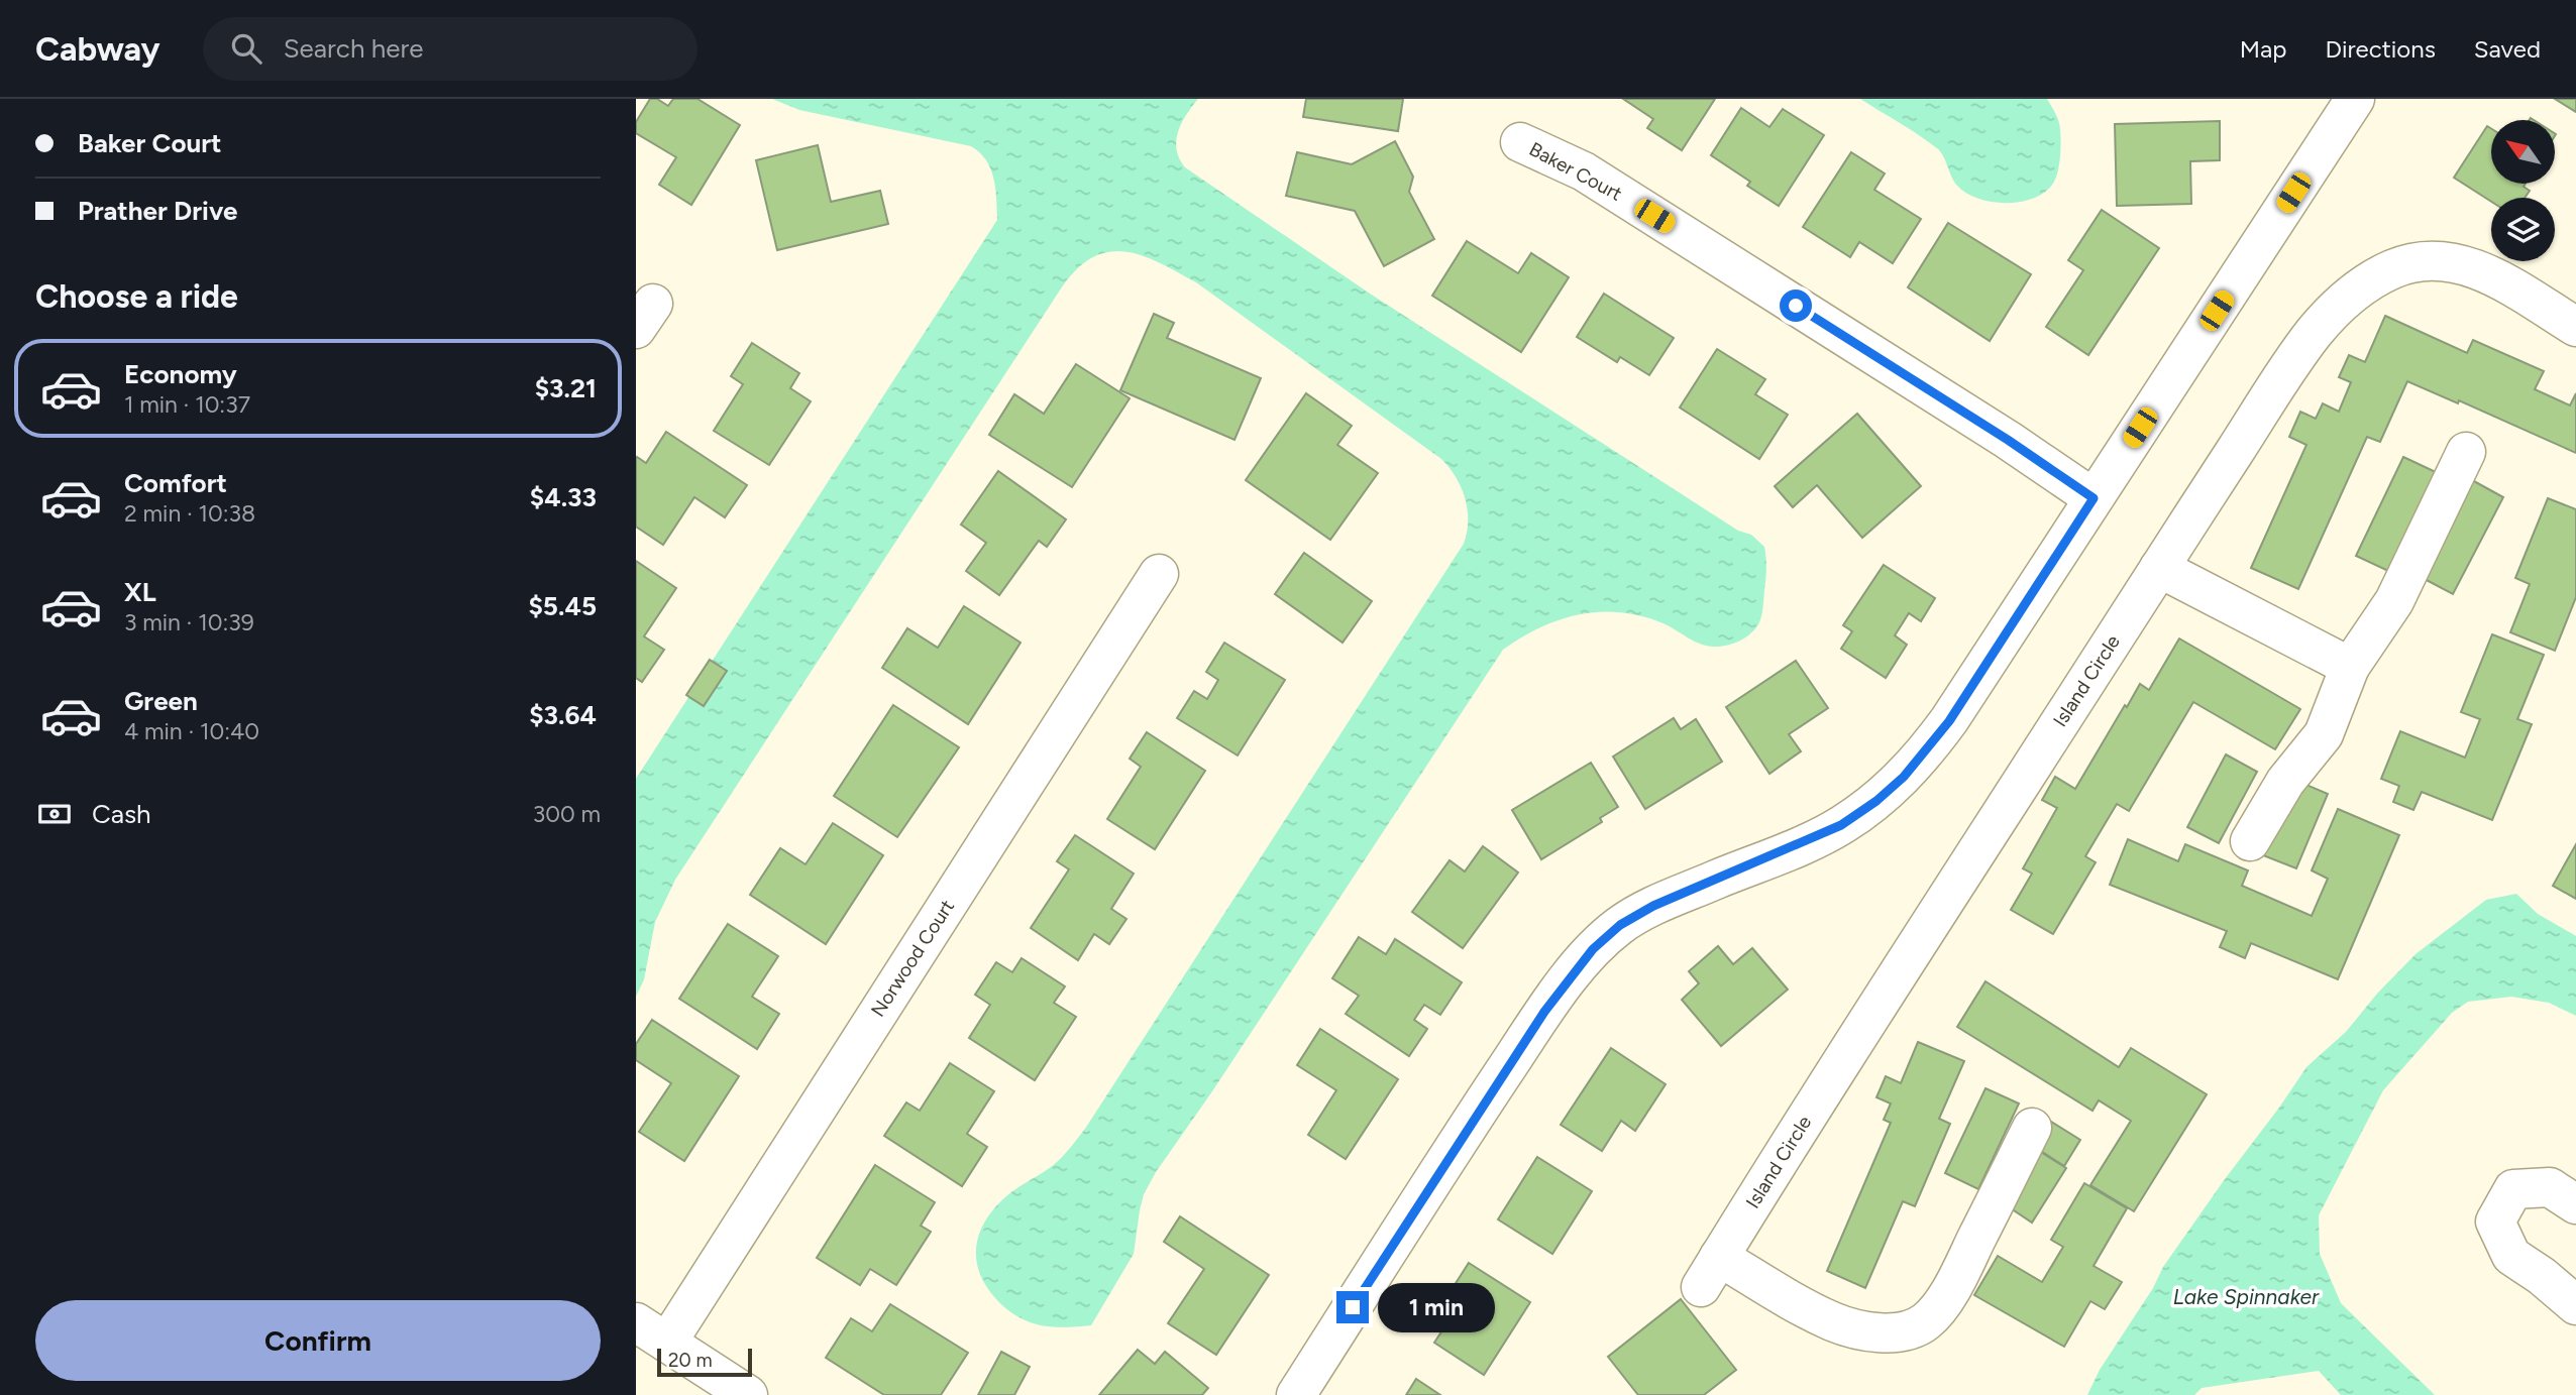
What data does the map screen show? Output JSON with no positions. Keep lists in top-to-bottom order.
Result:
{
  "streets": {
    "street": ["Baker Court", "Island Circle", "Norwood Court"]
  },
  "water": ["Lake Spinnaker"],
  "scale_bar": "20 m",
  "north": "top left",
  "page": {
    "header": "Cabway",
    "search": "Search here",
    "nav": ["Map", "Directions", "Saved"],
    "banner": ["Baker Court", "Prather Drive"],
    "heading": "Choose a ride",
    "list": [
      {
        "name": "Economy",
        "note": "1 min · 10:37",
        "value": "$3.21"
      },
      {
        "name": "Comfort",
        "note": "2 min · 10:38",
        "value": "$4.33"
      },
      {
        "name": "XL",
        "note": "3 min · 10:39",
        "value": "$5.45"
      },
      {
        "name": "Green",
        "note": "4 min · 10:40",
        "value": "$3.64"
      }
    ],
    "pay": ["Cash", "300 m"],
    "bubble": "1 min",
    "buttons": "Confirm",
    "scale": "20 m"
  }
}
